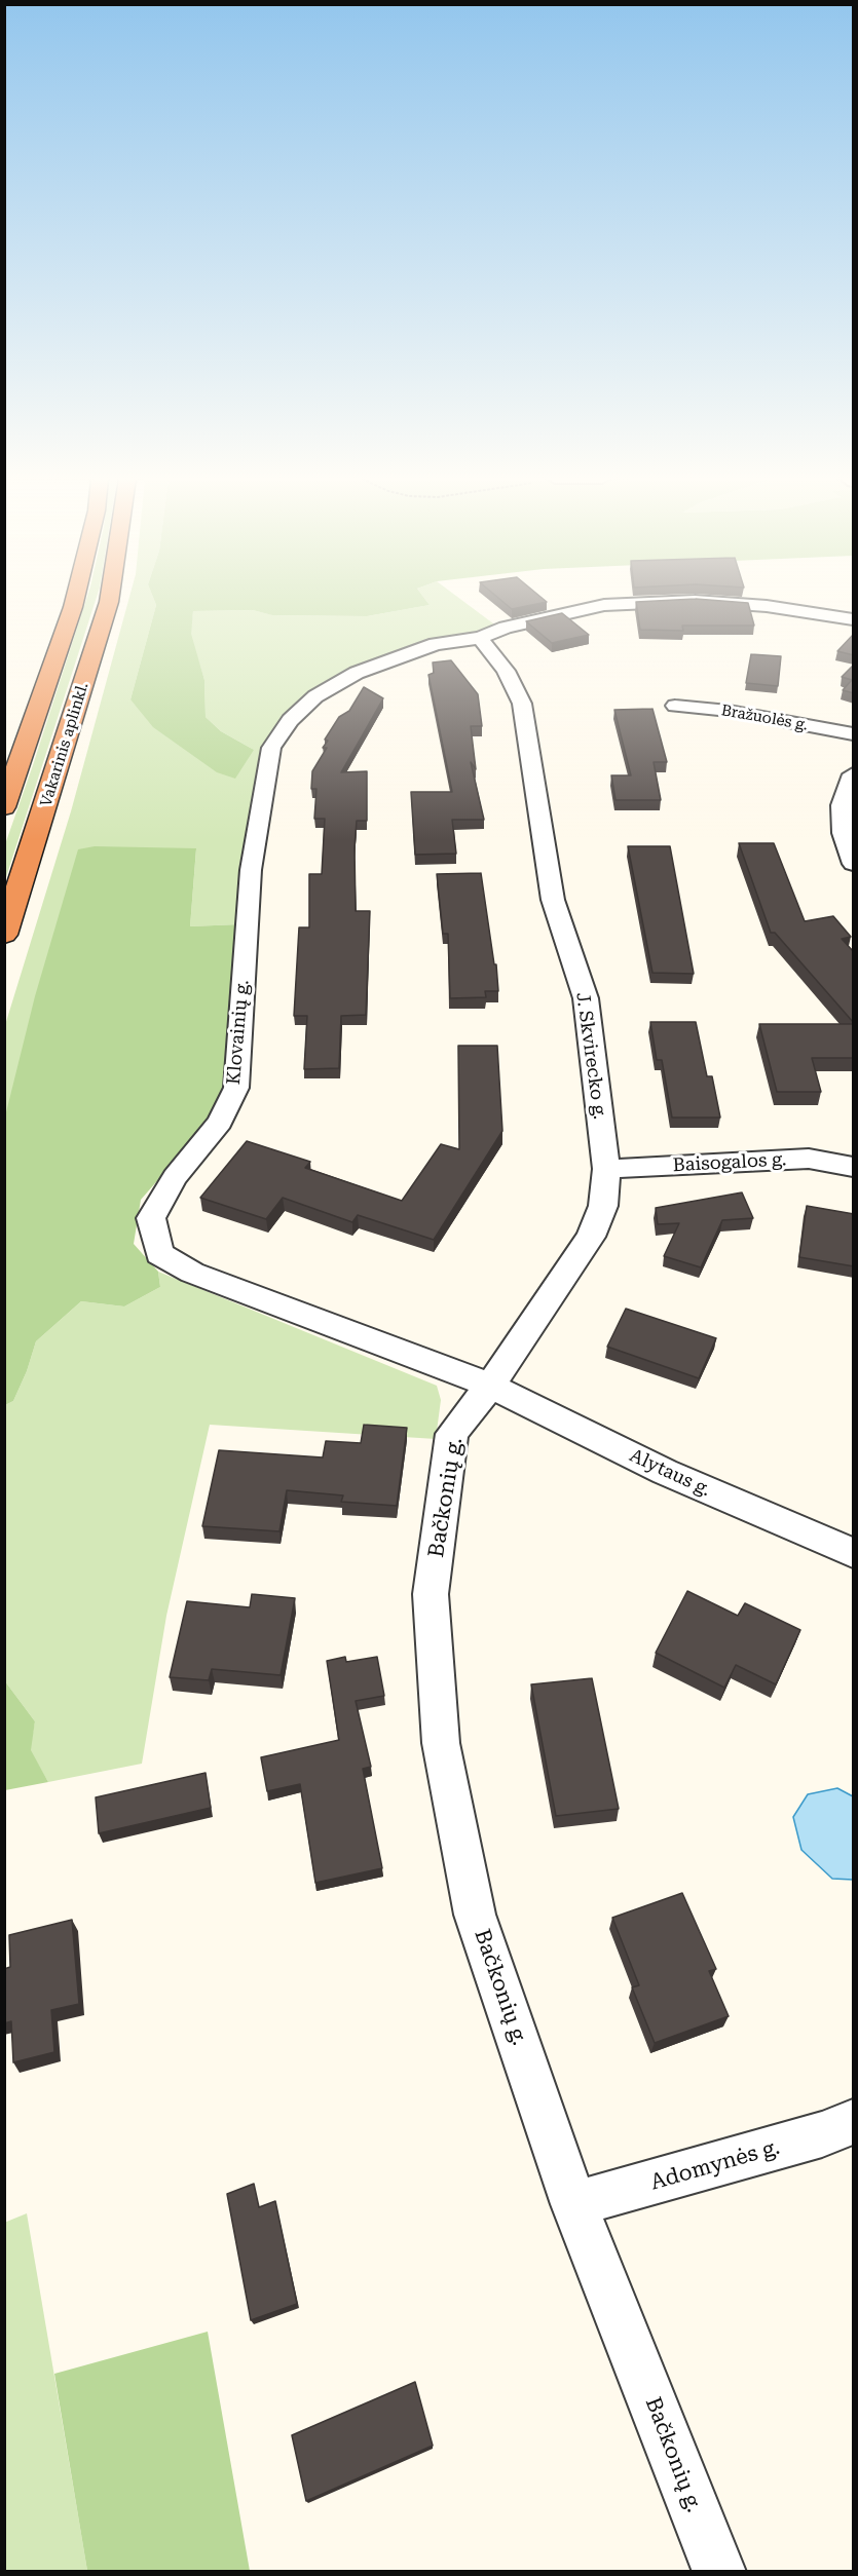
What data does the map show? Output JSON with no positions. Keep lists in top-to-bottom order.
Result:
{
  "streets": {
    "highway": ["Vakarinis aplinkl."],
    "street": [
      "Bražuolės g.",
      "Klovainių g.",
      "J. Skvirecko g.",
      "Baisogalos g.",
      "Alytaus g.",
      "Bačkonių g.",
      "Adomynės g."
    ]
  },
  "crossings": [
    ["Klovainių g.", "J. Skvirecko g."],
    ["Klovainių g.", "Alytaus g."],
    ["Klovainių g.", "Bačkonių g."],
    ["J. Skvirecko g.", "Baisogalos g."],
    ["J. Skvirecko g.", "Alytaus g."],
    ["J. Skvirecko g.", "Bačkonių g."],
    ["Alytaus g.", "Bačkonių g."],
    ["Bačkonių g.", "Adomynės g."]
  ]
}
